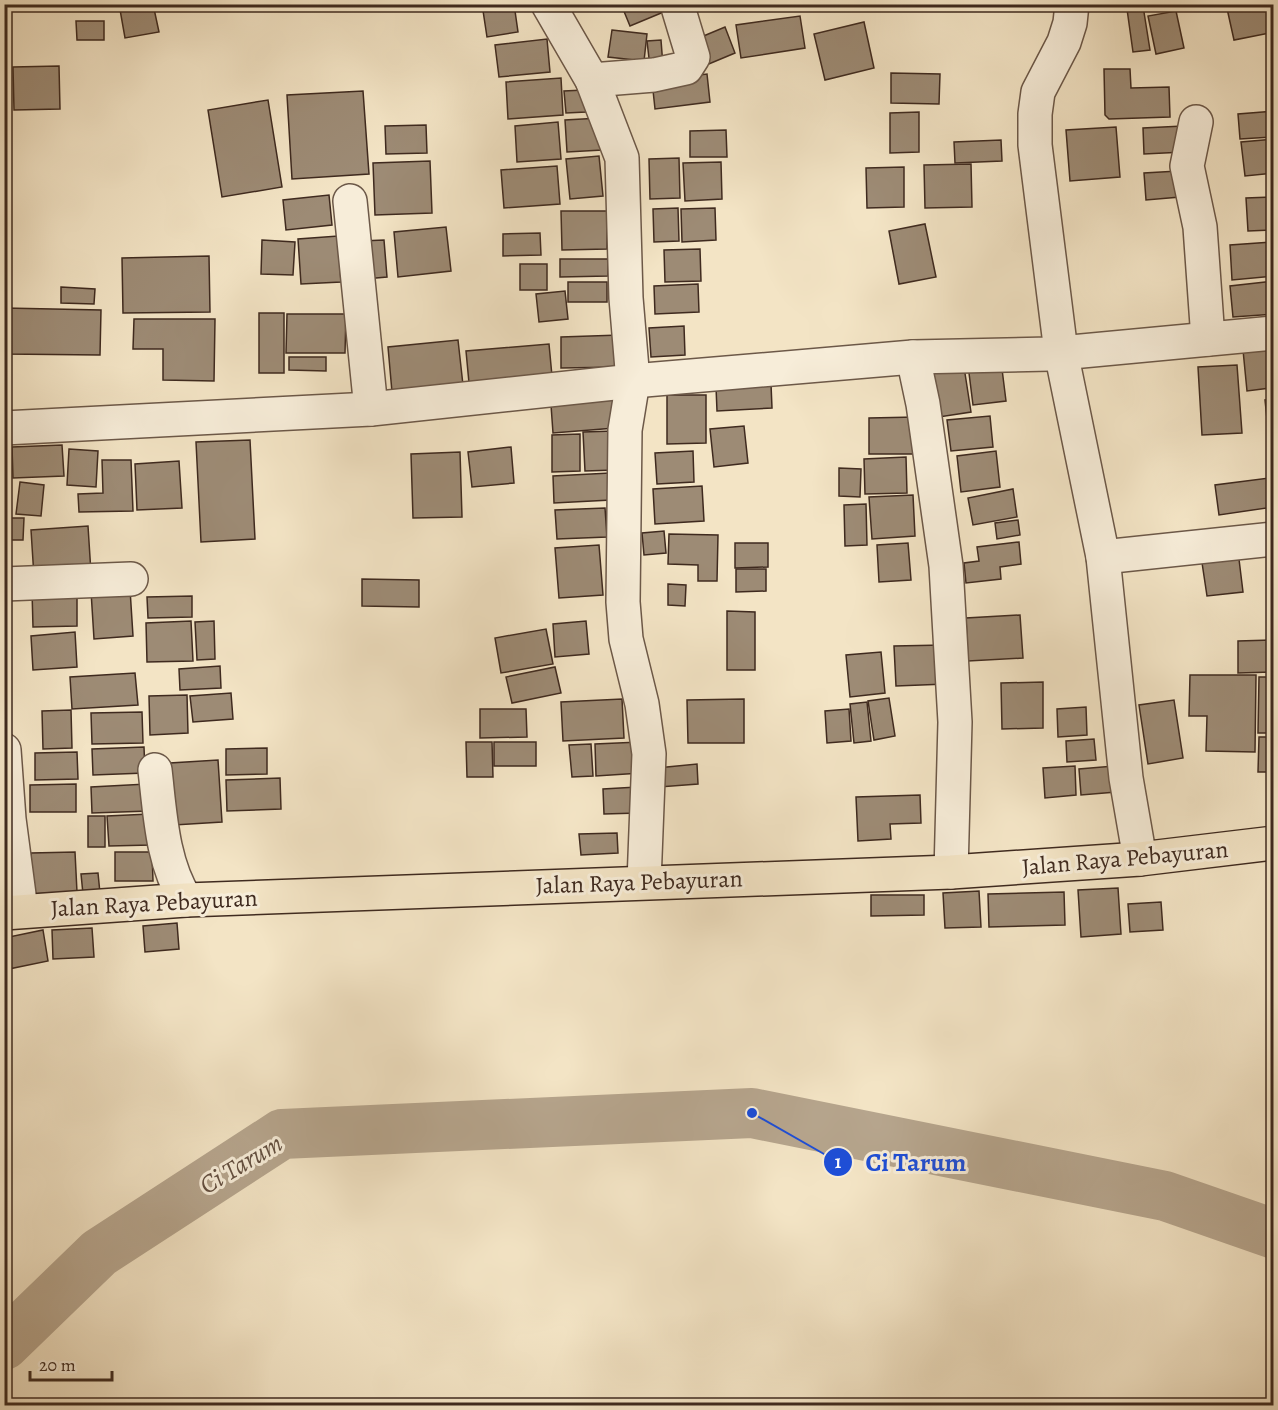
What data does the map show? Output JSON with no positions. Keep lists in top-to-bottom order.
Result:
{
  "streets": {
    "main road": ["Jalan Raya Pebayuran"]
  },
  "water": ["Ci Tarum"],
  "places": ["Ci Tarum"],
  "scale_bar": "20 m"
}
